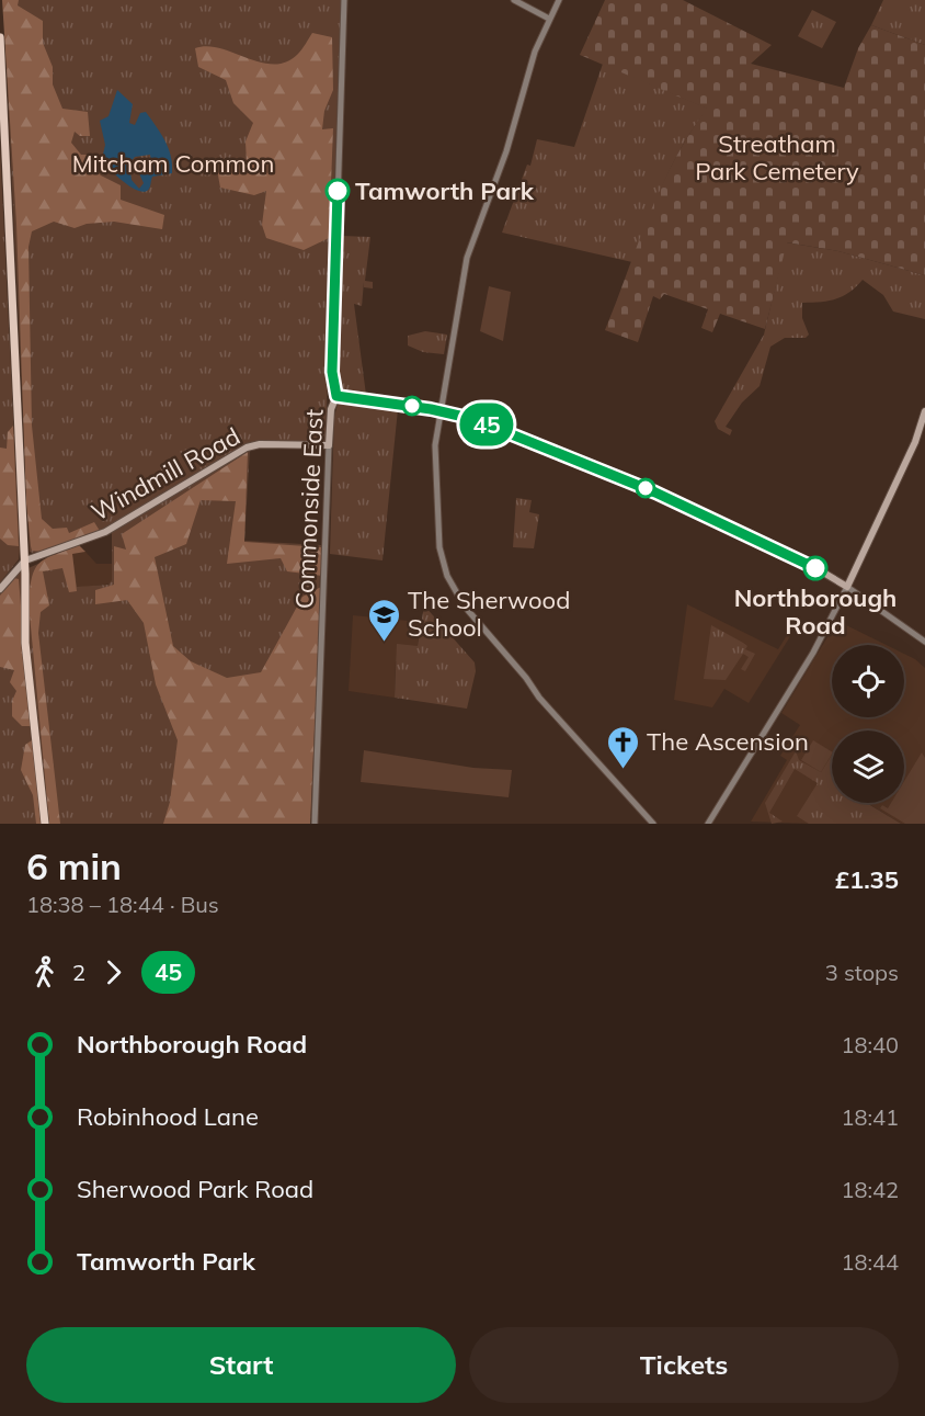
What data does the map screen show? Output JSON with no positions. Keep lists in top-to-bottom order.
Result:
{
  "streets": {
    "main road": ["Windmill Road", "Commonside East"]
  },
  "crossings": [
    ["Windmill Road", "Commonside East"]
  ],
  "parks": ["Streatham Park Cemetery", "Mitcham Common"],
  "places": {
    "other": ["Tamworth Park", "Northborough Road"],
    "school or university": ["The Sherwood School"],
    "church": ["The Ascension"]
  },
  "lines": ["bus line 45"],
  "page": {
    "on_map": "45",
    "heading": ["6 min", "18:38 – 18:44 · Bus", "£1.35"],
    "legs": ["2", "45", "3 stops"],
    "list": [
      {
        "name": "Northborough Road",
        "value": "18:40"
      },
      {
        "name": "Robinhood Lane",
        "value": "18:41"
      },
      {
        "name": "Sherwood Park Road",
        "value": "18:42"
      },
      {
        "name": "Tamworth Park",
        "value": "18:44"
      }
    ],
    "buttons": ["Start", "Tickets"]
  }
}
